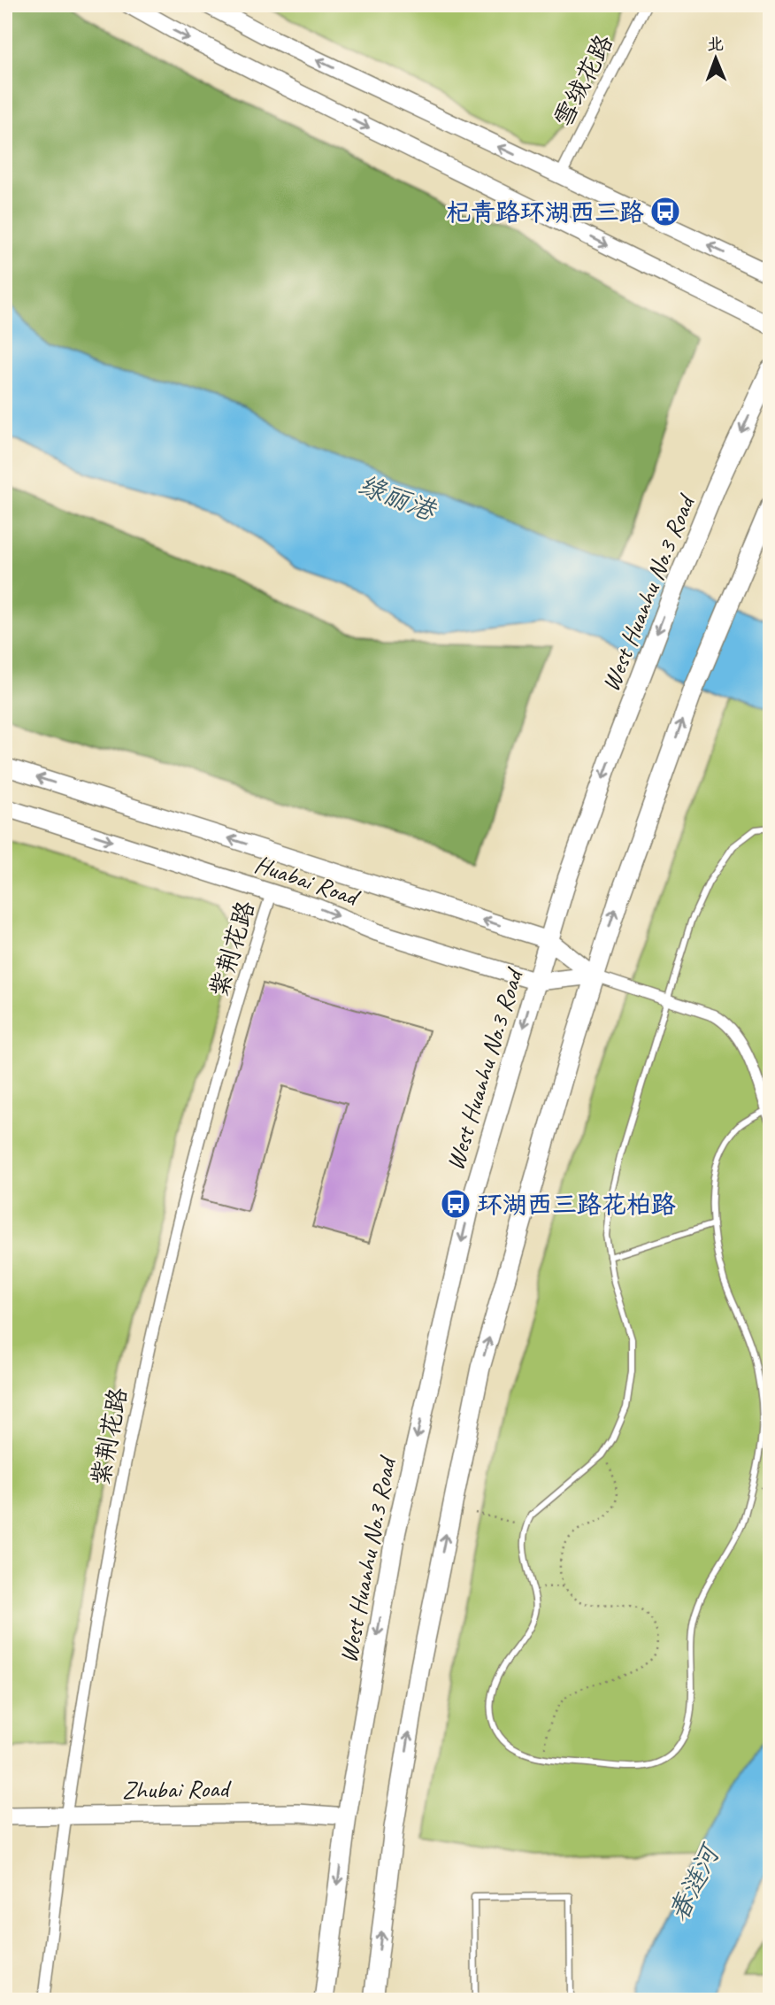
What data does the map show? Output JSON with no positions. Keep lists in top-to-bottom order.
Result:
{
  "streets": {
    "main road": ["West Huanhu No.3 Road", "Huabai Road", "Zhubai Road"],
    "street": ["雪绒花路", "紫荆花路"]
  },
  "crossings": [
    ["West Huanhu No.3 Road", "Huabai Road"],
    ["West Huanhu No.3 Road", "Zhubai Road"],
    ["Huabai Road", "紫荆花路"],
    ["紫荆花路", "Zhubai Road"]
  ],
  "water": ["绿丽港", "春涟河"],
  "places": {
    "bus stop": ["杞青路环湖西三路", "环湖西三路花柏路"]
  },
  "north": "top"
}
